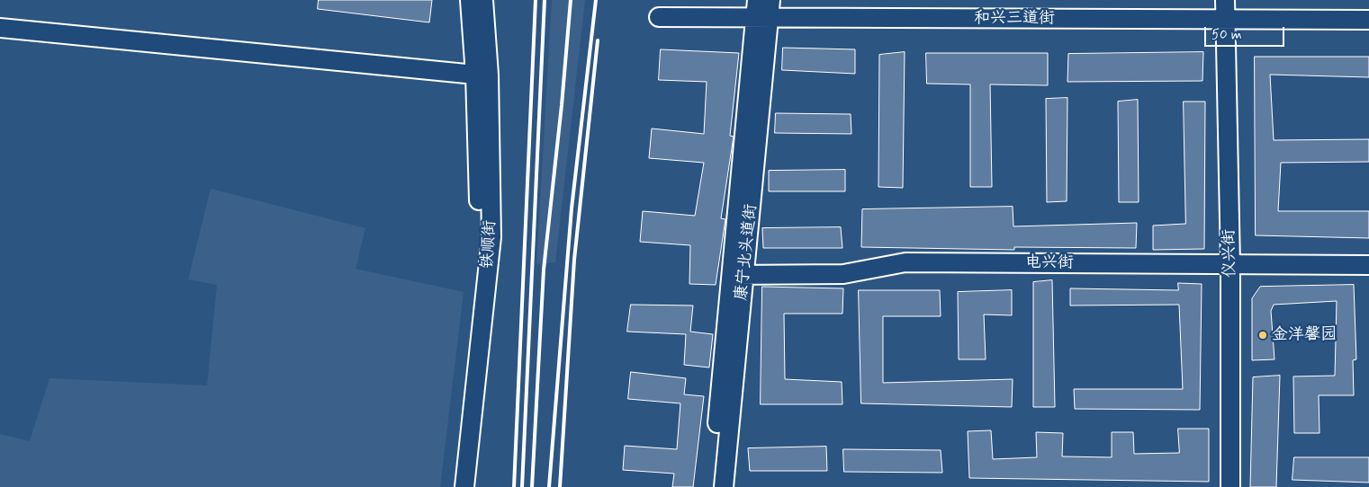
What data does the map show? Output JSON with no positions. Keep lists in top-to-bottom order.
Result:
{
  "streets": {
    "street": [
      "和兴三道街",
      "铁顺街",
      "康宁北头道街",
      "仪兴街",
      "电兴街"
    ]
  },
  "crossings": [
    ["和兴三道街", "康宁北头道街"],
    ["和兴三道街", "仪兴街"],
    ["康宁北头道街", "电兴街"],
    ["仪兴街", "电兴街"]
  ],
  "places": ["金洋馨园"],
  "scale_bar": "50 m"
}
